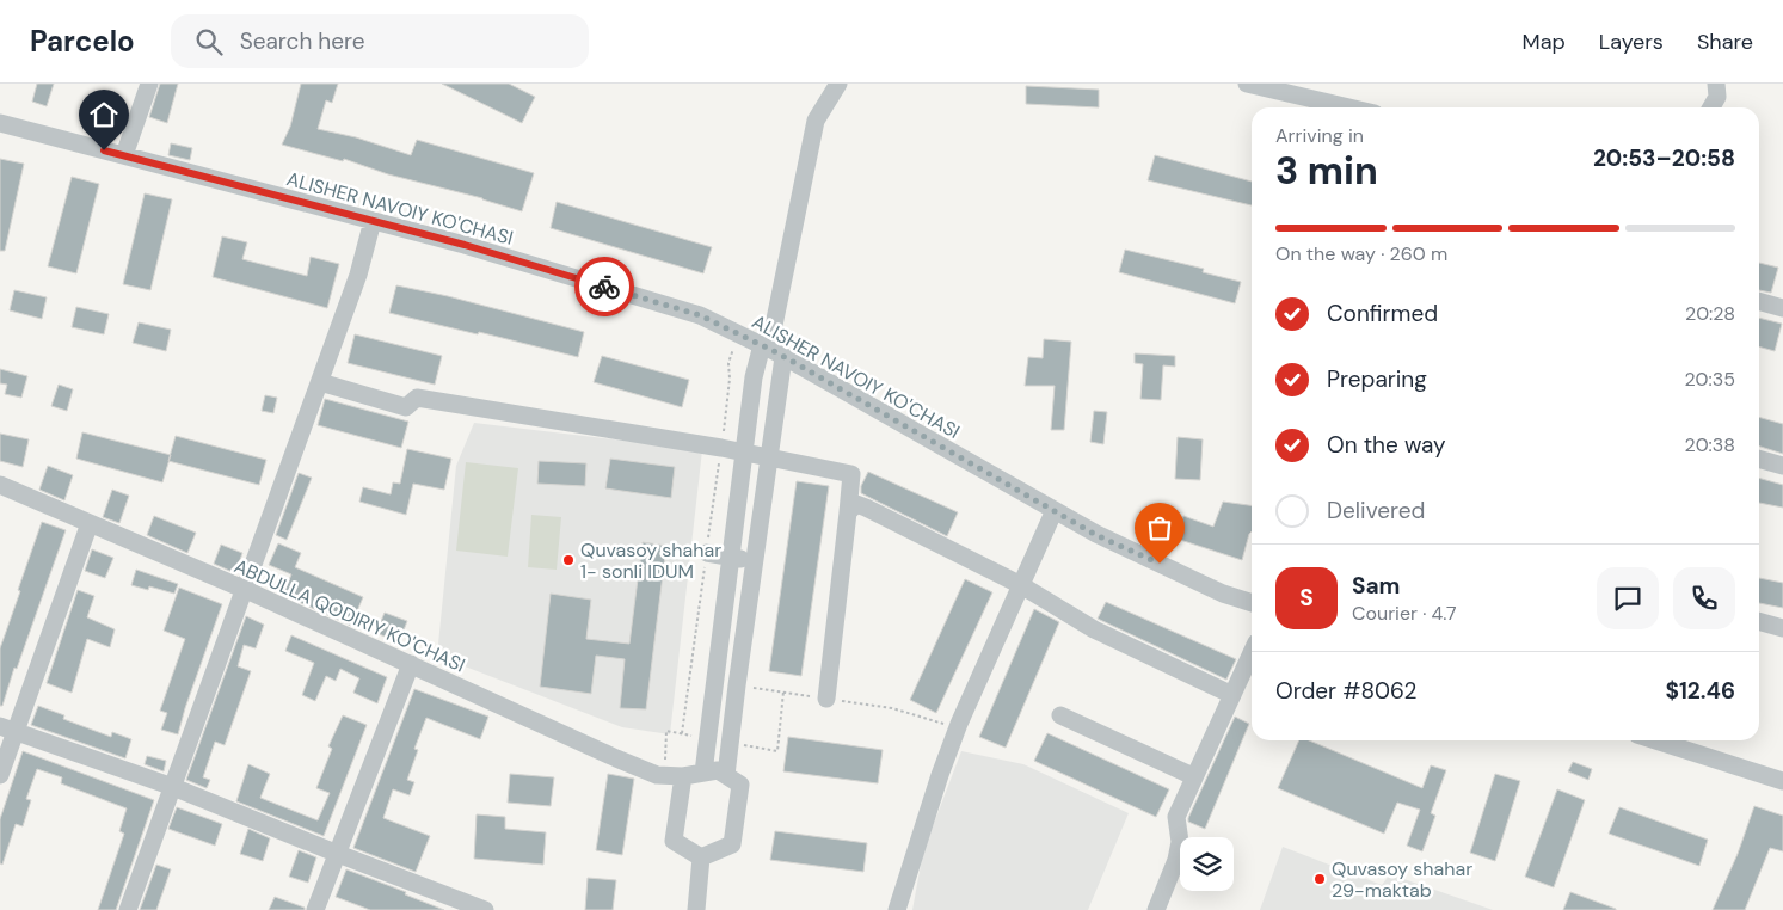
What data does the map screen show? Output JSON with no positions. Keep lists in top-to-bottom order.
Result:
{
  "streets": {
    "street": ["ALISHER NAVOIY KO'CHASI", "ABDULLA QODIRIY KO'CHASI"]
  },
  "places": ["Quvasoy shahar 1- sonli IDUM", "Quvasoy shahar 29-maktab"],
  "page": {
    "header": "Parcelo",
    "search": "Search here",
    "nav": ["Map", "Layers", "Share"],
    "heading": ["3 min", "Arriving in", "20:53–20:58"],
    "panel": [
      "Sam",
      "Courier · 4.7",
      "Order #8062",
      "$12.46"
    ],
    "bar": "On the way · 260 m",
    "list": [
      ["Confirmed", "20:28"],
      ["Preparing", "20:35"],
      ["On the way", "20:38"],
      "Delivered"
    ],
    "round": "S"
  }
}
